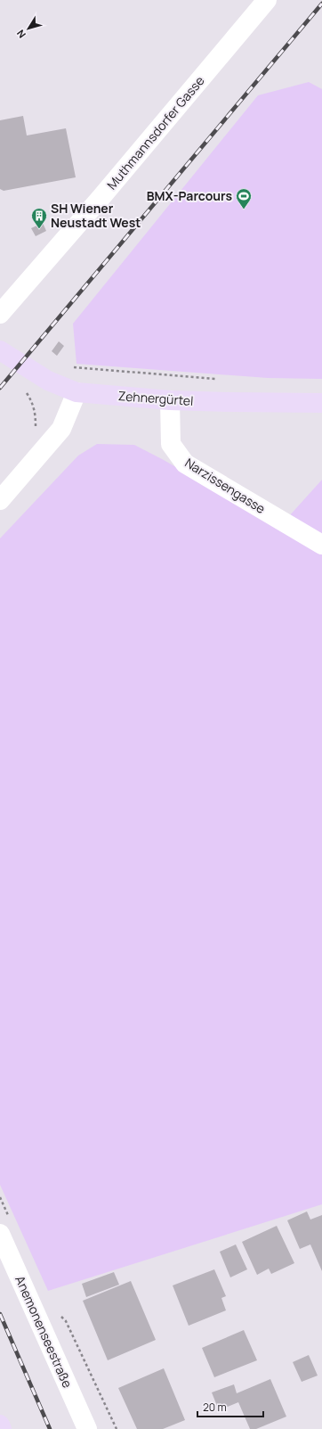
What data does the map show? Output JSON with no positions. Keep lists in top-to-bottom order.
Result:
{
  "streets": {
    "main road": ["Zehnergürtel"],
    "street": ["Muthmannsdorfer Gasse", "Narzissengasse", "Anemonenseestraße"]
  },
  "crossings": [
    ["Zehnergürtel", "Narzissengasse"]
  ],
  "places": {
    "sports": ["BMX-Parcours"],
    "building": ["SH Wiener Neustadt West"]
  },
  "scale_bar": "20 m",
  "north": "bottom left"
}
